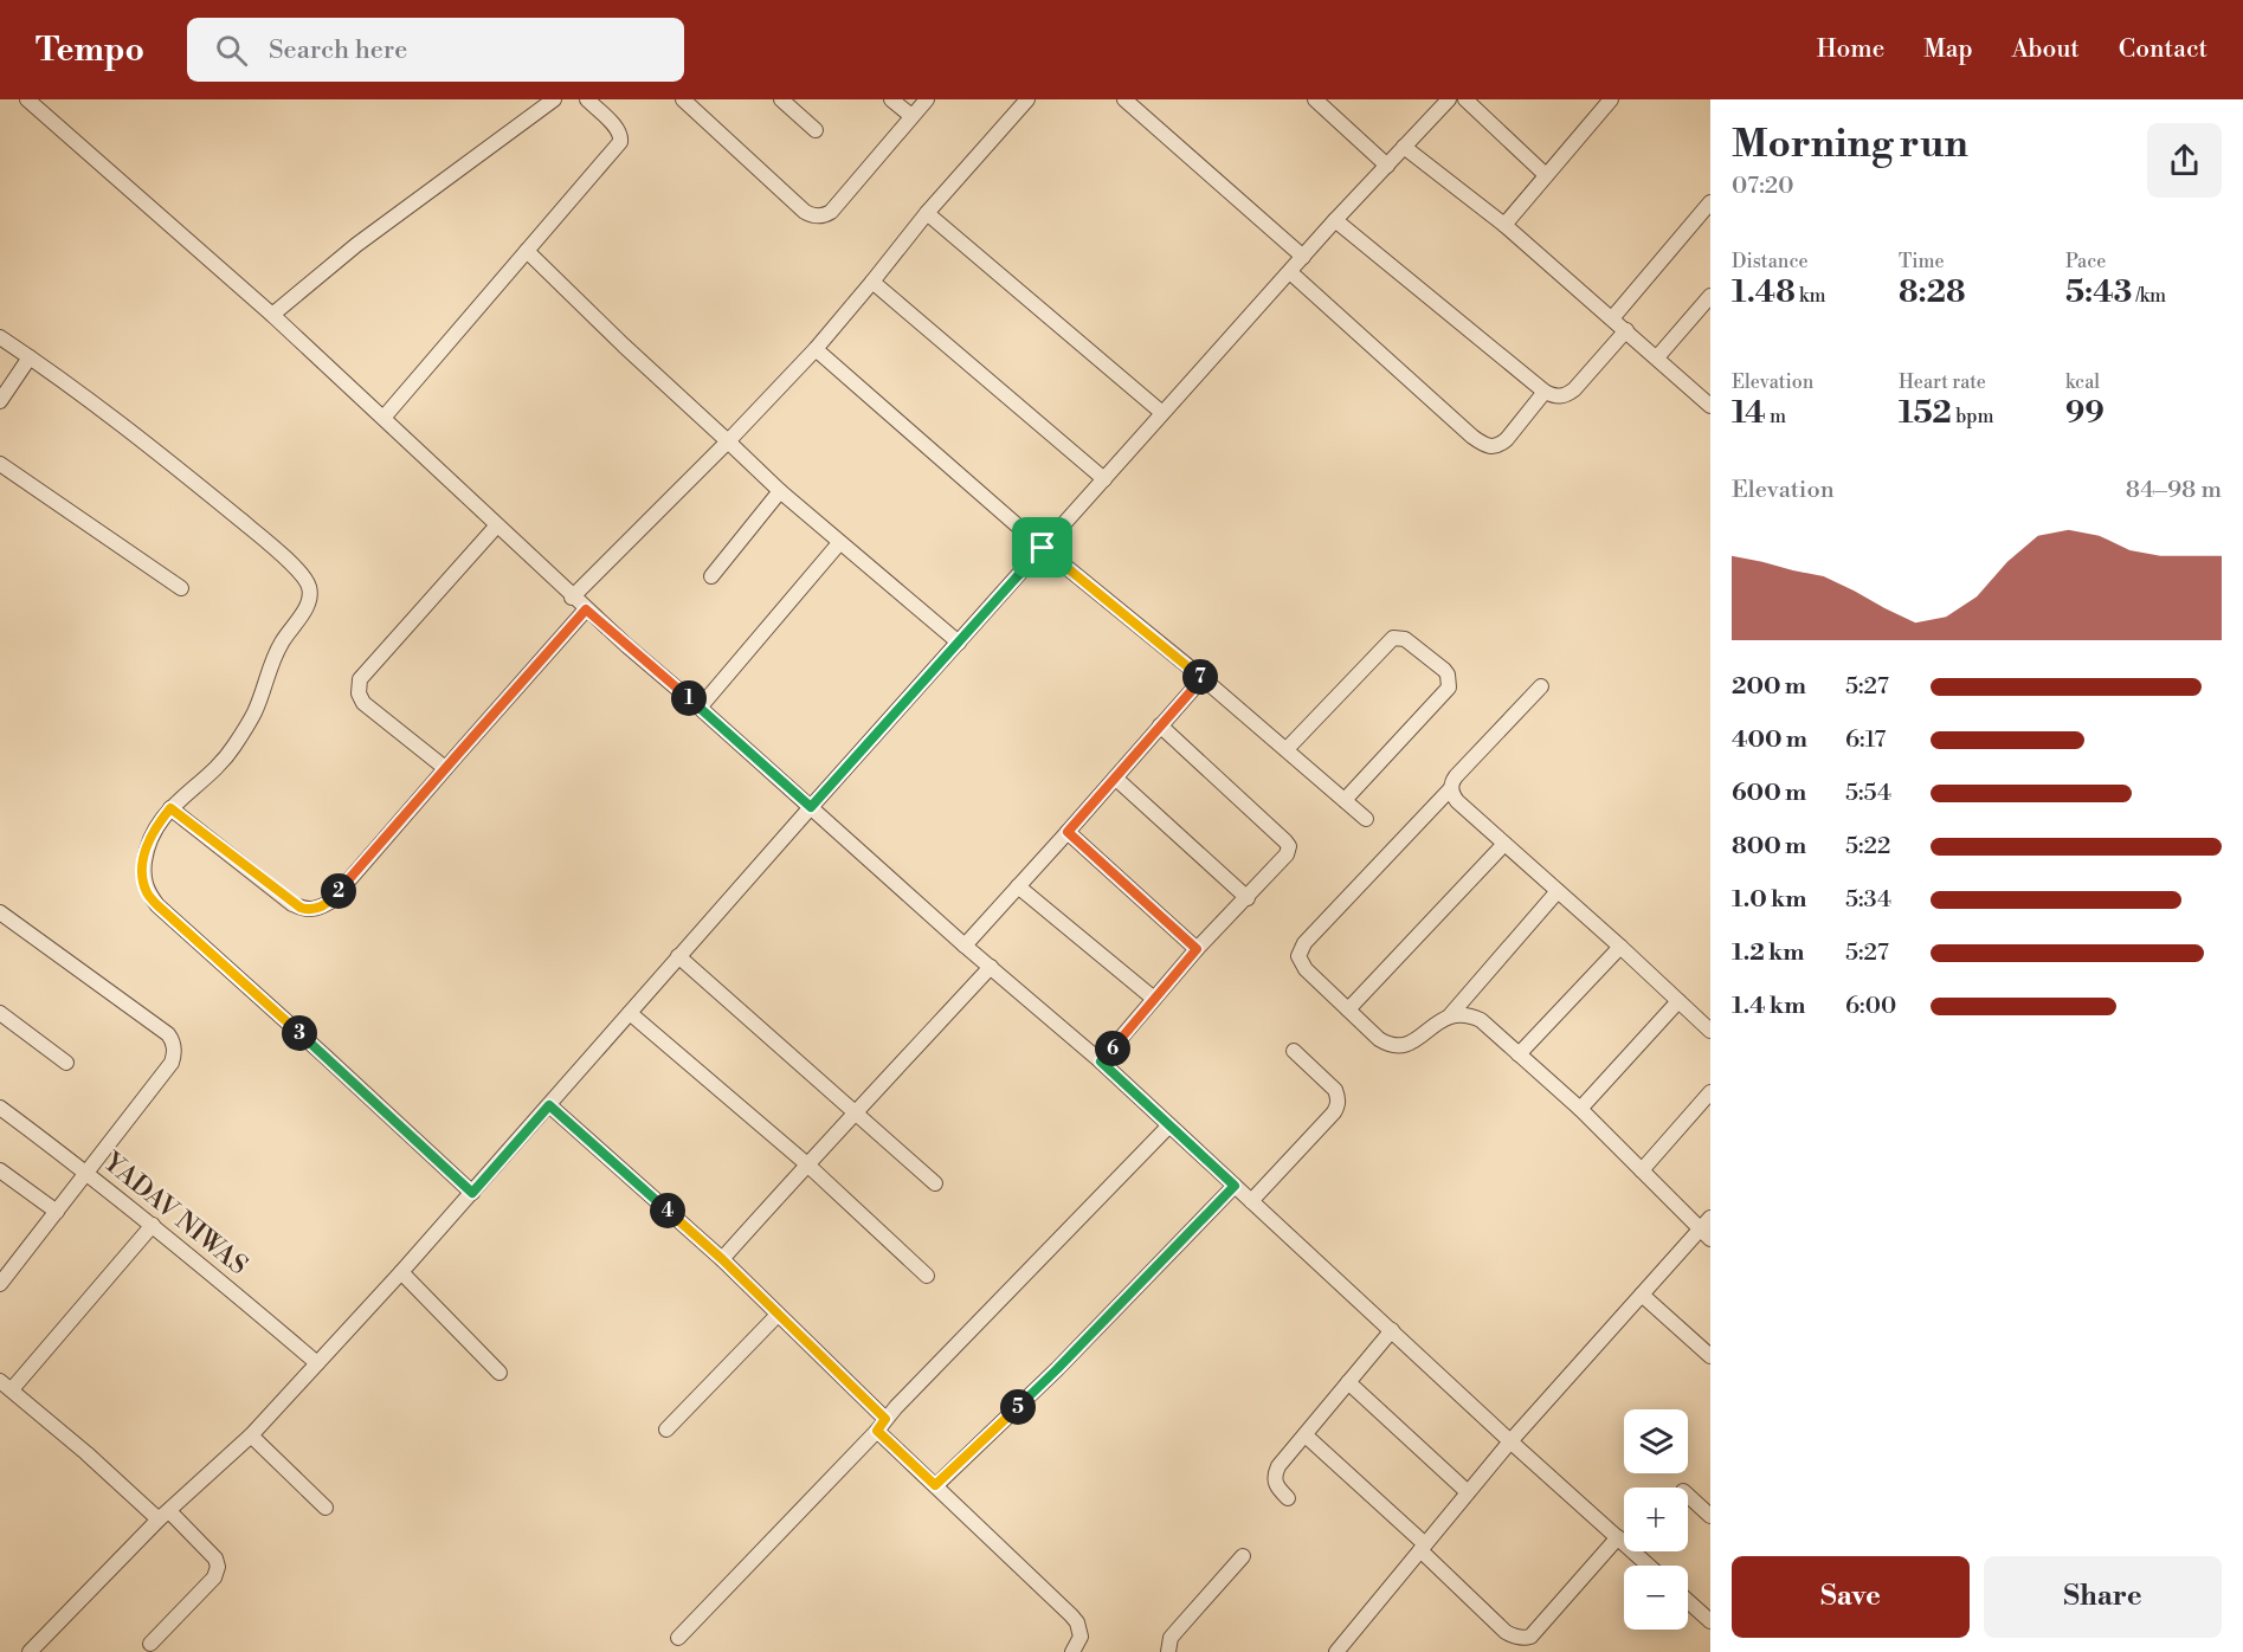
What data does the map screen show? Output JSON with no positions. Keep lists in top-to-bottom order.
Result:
{
  "streets": {
    "street": ["YADAV NIWAS"]
  },
  "page": {
    "header": "Tempo",
    "search": "Search here",
    "nav": [
      "Home",
      "Map",
      "About",
      "Contact"
    ],
    "heading": ["Morning run", "07:20"],
    "stats": [
      ["Distance", "1.48 km"],
      ["Time", "8:28"],
      ["Pace", "5:43 /km"],
      ["Elevation", "14 m"],
      ["Heart rate", "152 bpm"],
      ["kcal", "99"]
    ],
    "chart": ["Elevation", "84–98 m"],
    "pins": [
      "7",
      "1",
      "2",
      "3",
      "6",
      "4",
      "5"
    ],
    "list": [
      {
        "name": "200 m",
        "note": "5:27"
      },
      {
        "name": "400 m",
        "note": "6:17"
      },
      {
        "name": "600 m",
        "note": "5:54"
      },
      {
        "name": "800 m",
        "note": "5:22"
      },
      {
        "name": "1.0 km",
        "note": "5:34"
      },
      {
        "name": "1.2 km",
        "note": "5:27"
      },
      {
        "name": "1.4 km",
        "note": "6:00"
      }
    ],
    "map_buttons": ["+", "−"],
    "buttons": ["Save", "Share"]
  }
}
